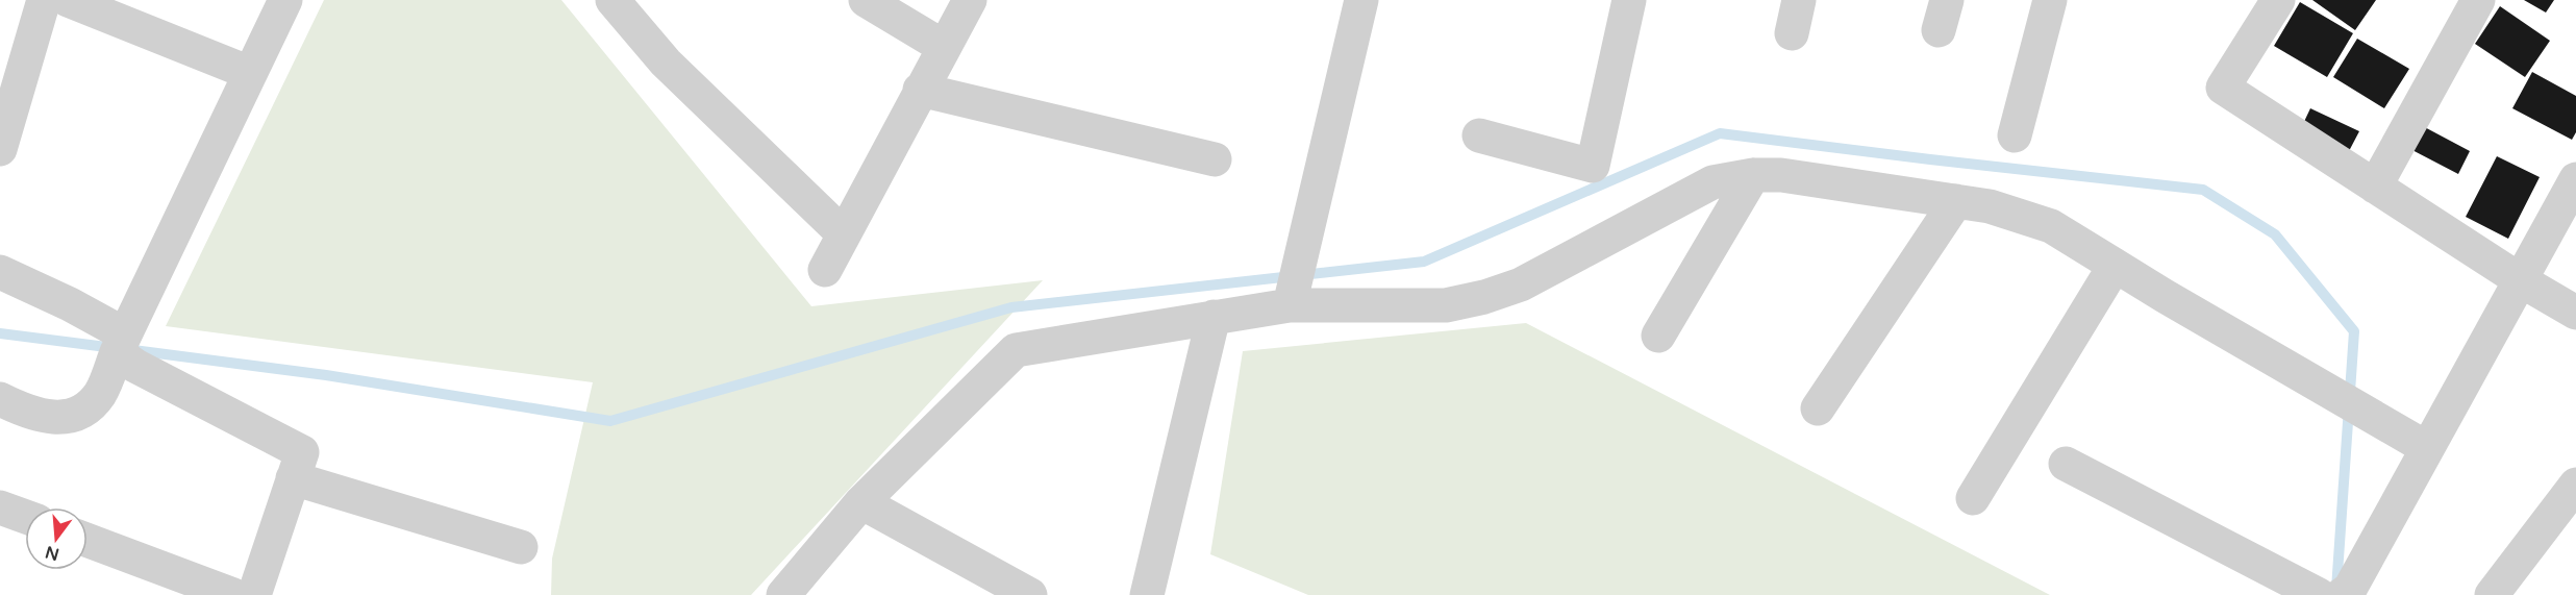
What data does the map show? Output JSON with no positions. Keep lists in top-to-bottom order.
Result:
{
  "north": "bottom"
}
